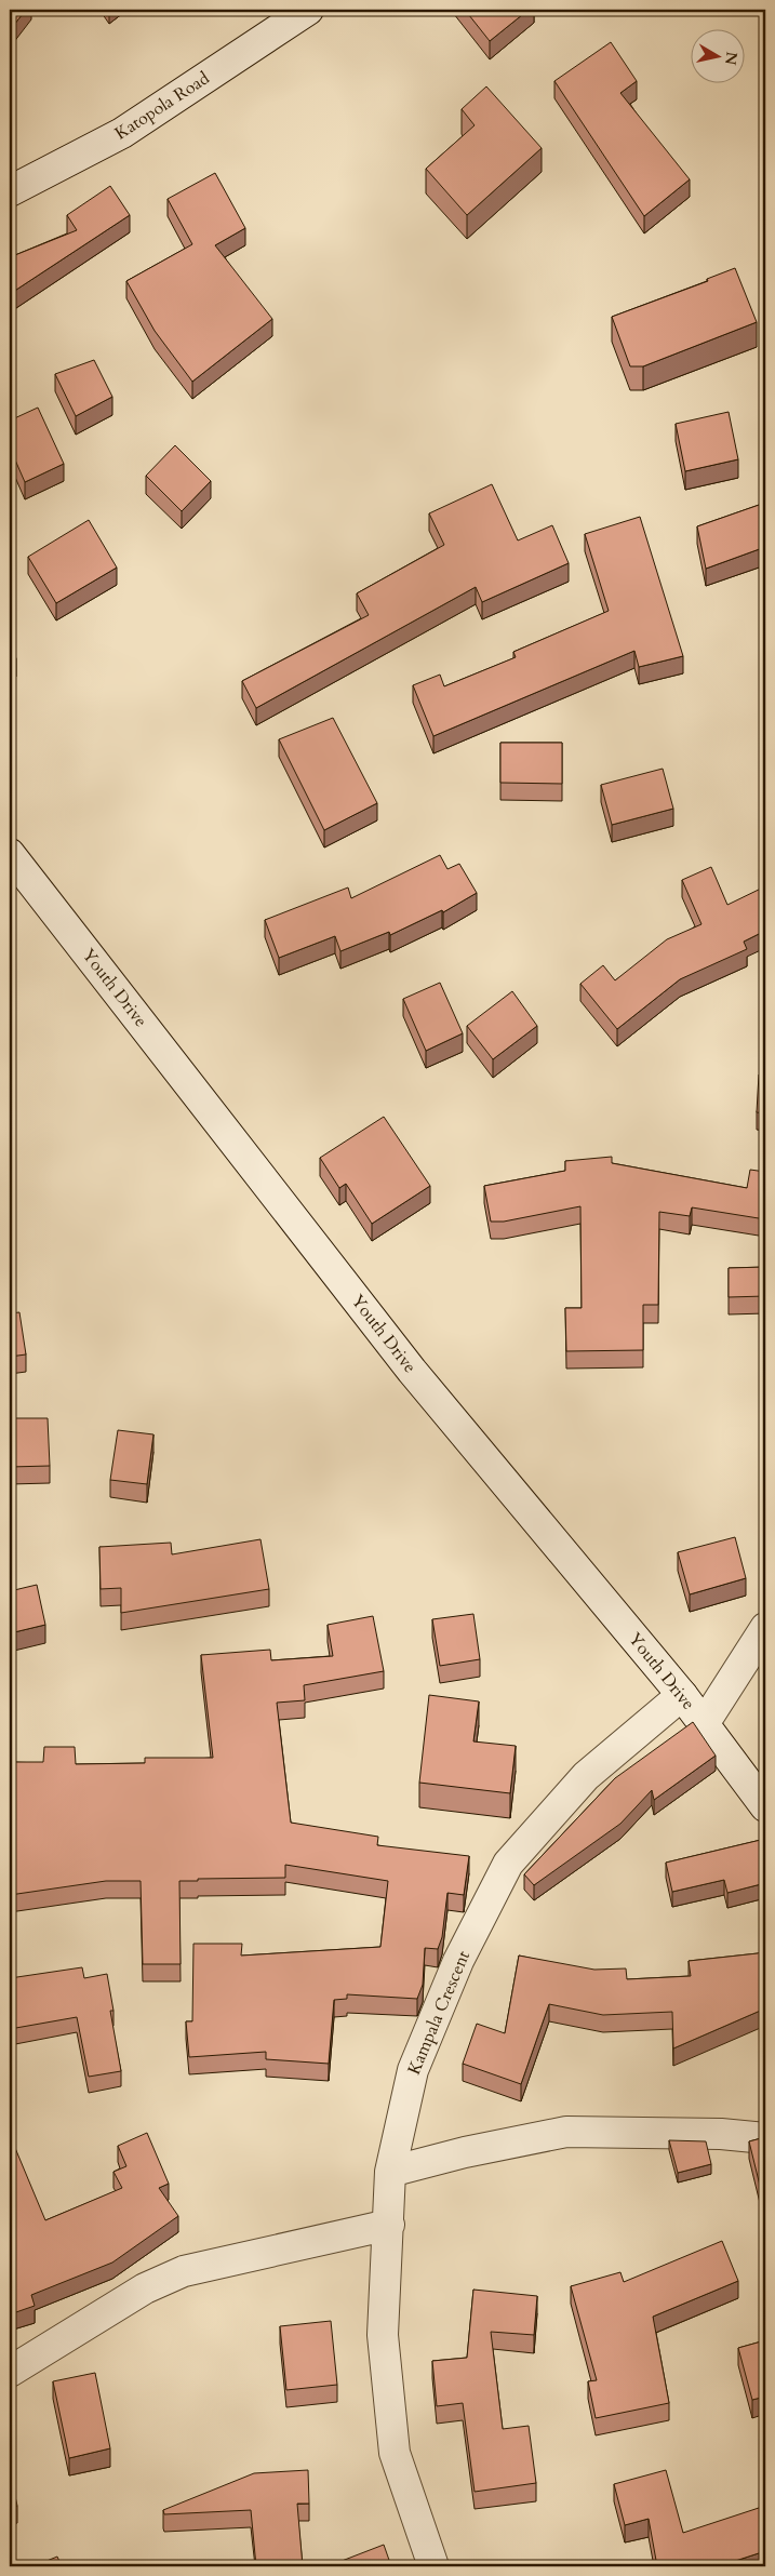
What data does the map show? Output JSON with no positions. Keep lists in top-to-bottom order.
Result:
{
  "streets": {
    "street": ["Katopola Road", "Youth Drive", "Kampala Crescent"]
  },
  "crossings": [
    ["Youth Drive", "Kampala Crescent"]
  ],
  "north": "right"
}
